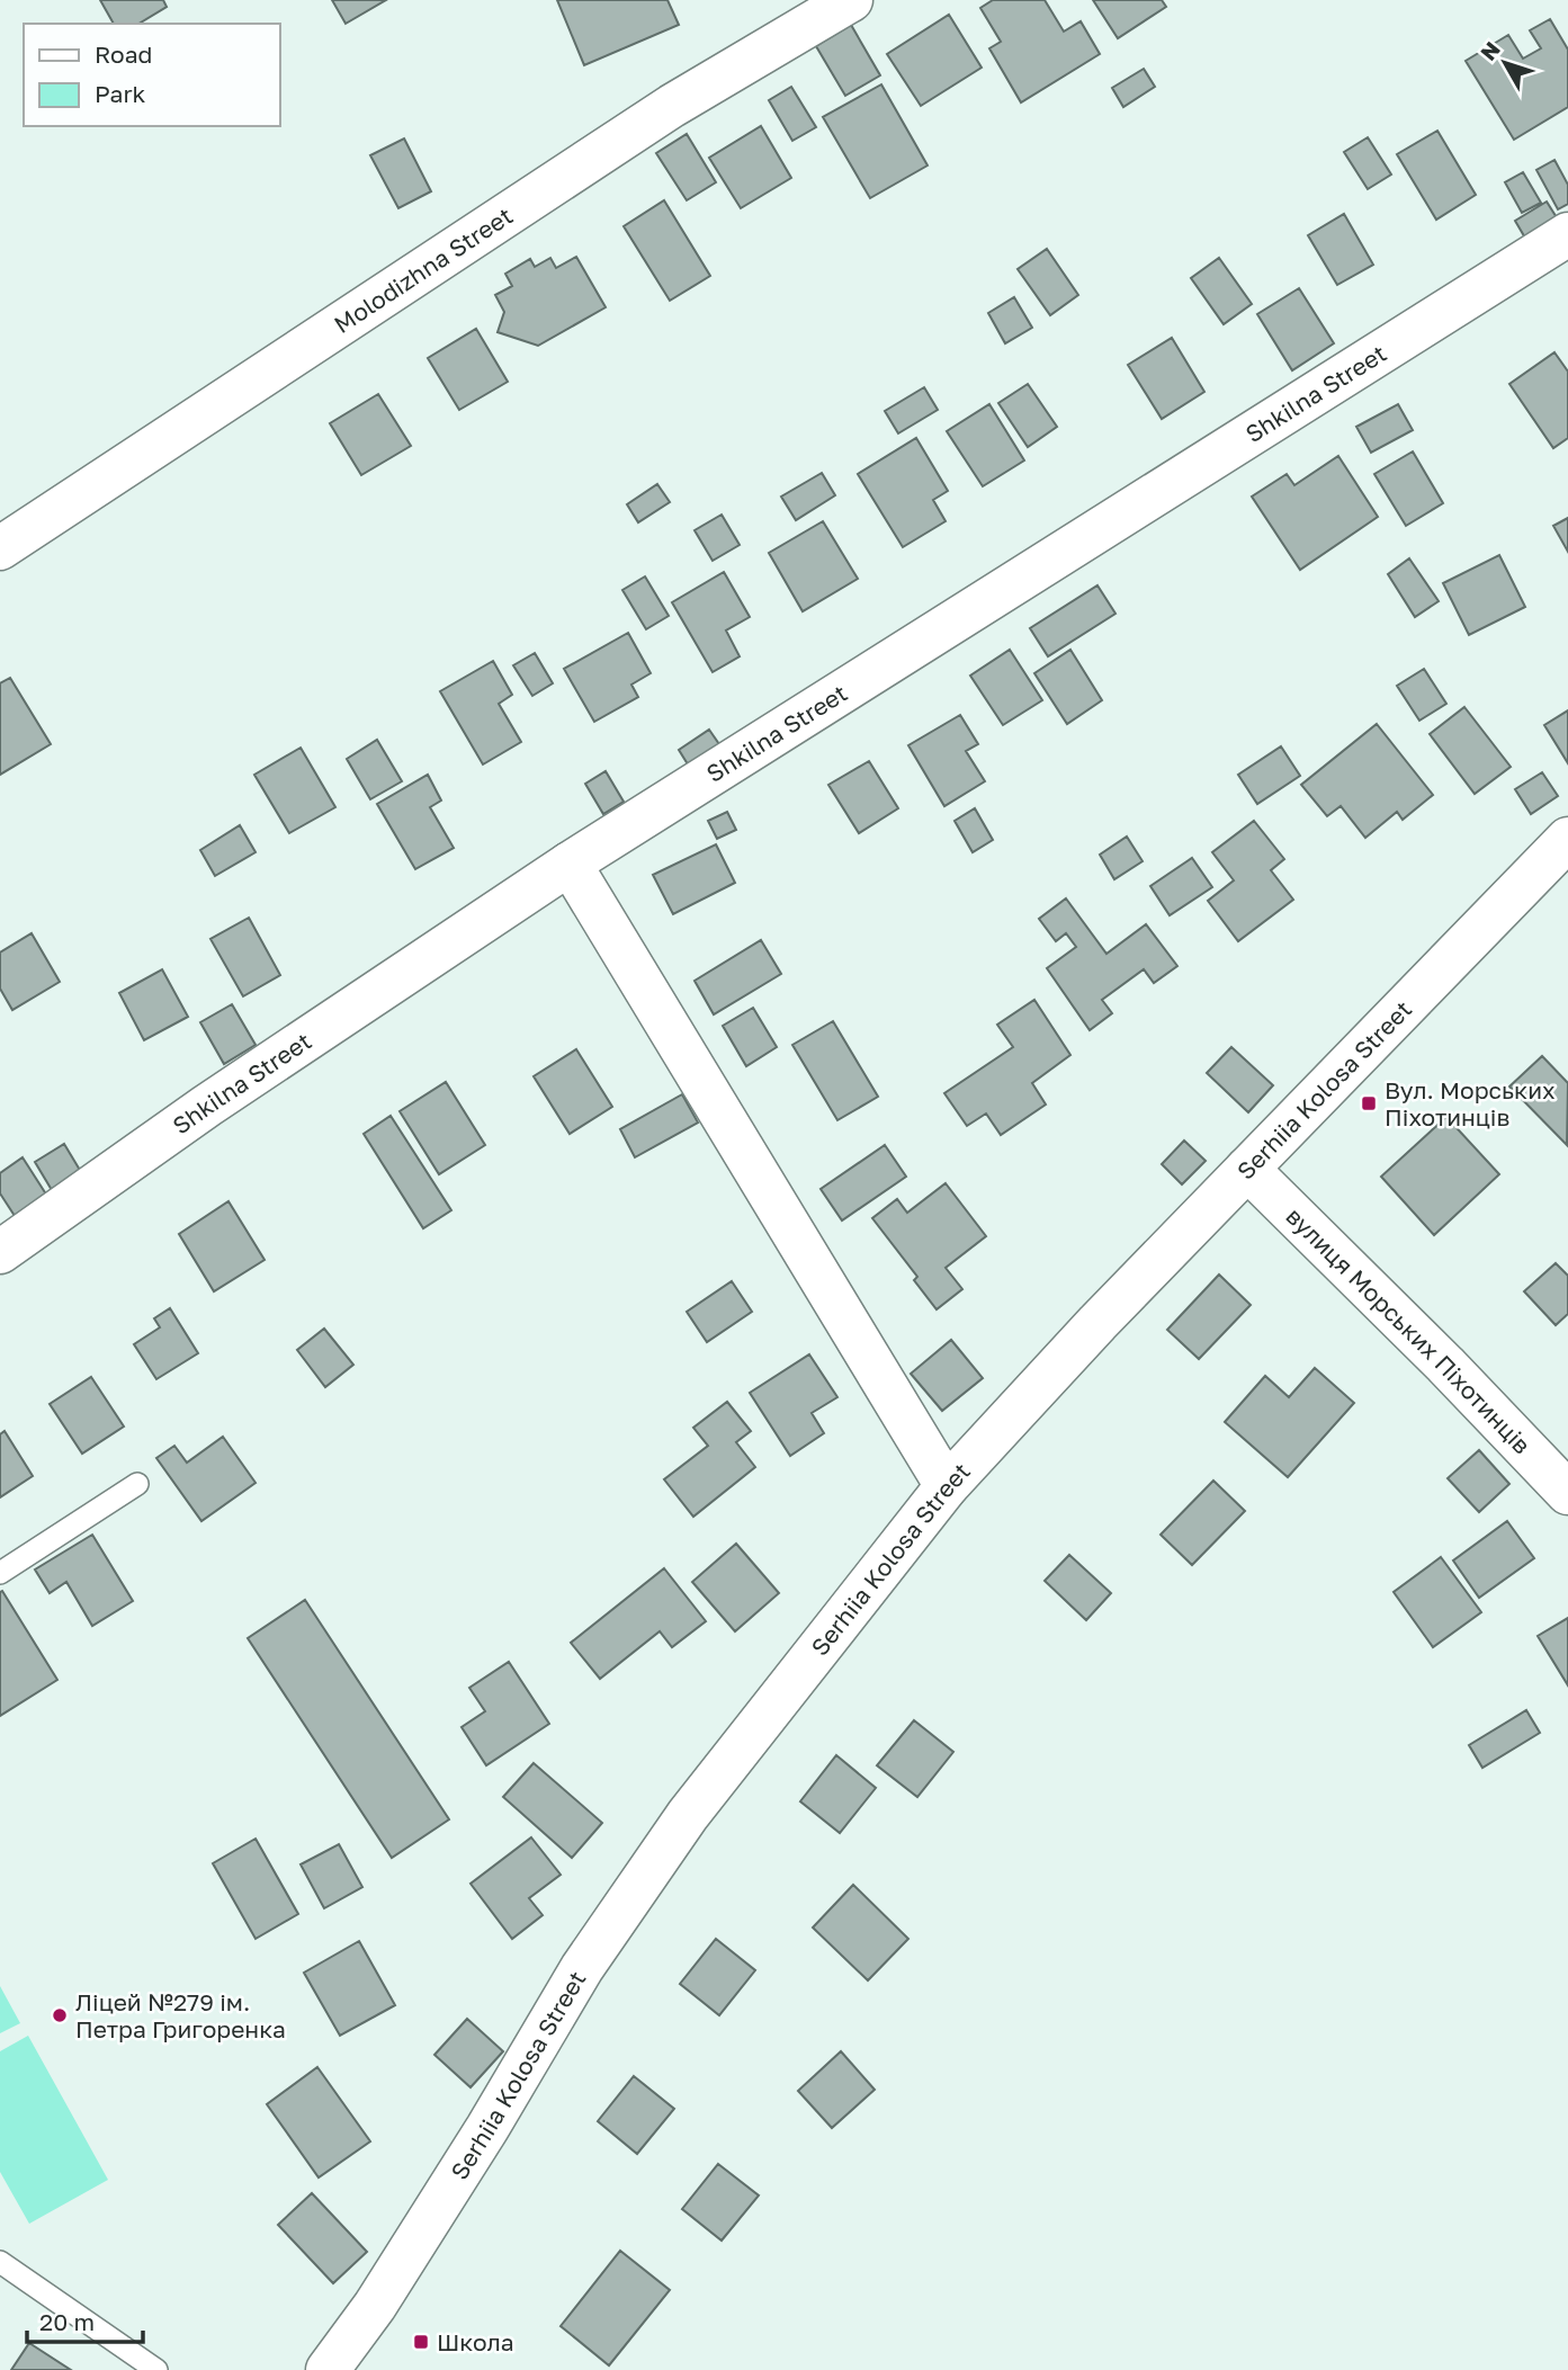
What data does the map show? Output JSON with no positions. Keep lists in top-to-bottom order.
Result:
{
  "streets": {
    "street": [
      "Molodizhna Street",
      "Shkilna Street",
      "Serhiia Kolosa Street",
      "вулиця Морських Піхотинців"
    ]
  },
  "crossings": [
    ["Serhiia Kolosa Street", "вулиця Морських Піхотинців"]
  ],
  "places": {
    "transit": ["Вул. Морських Піхотинців", "Школа"],
    "other": ["Ліцей №279 ім. Петра Григоренка"]
  },
  "legend": ["Road", "Park"],
  "scale_bar": "20 m",
  "north": "top left"
}
